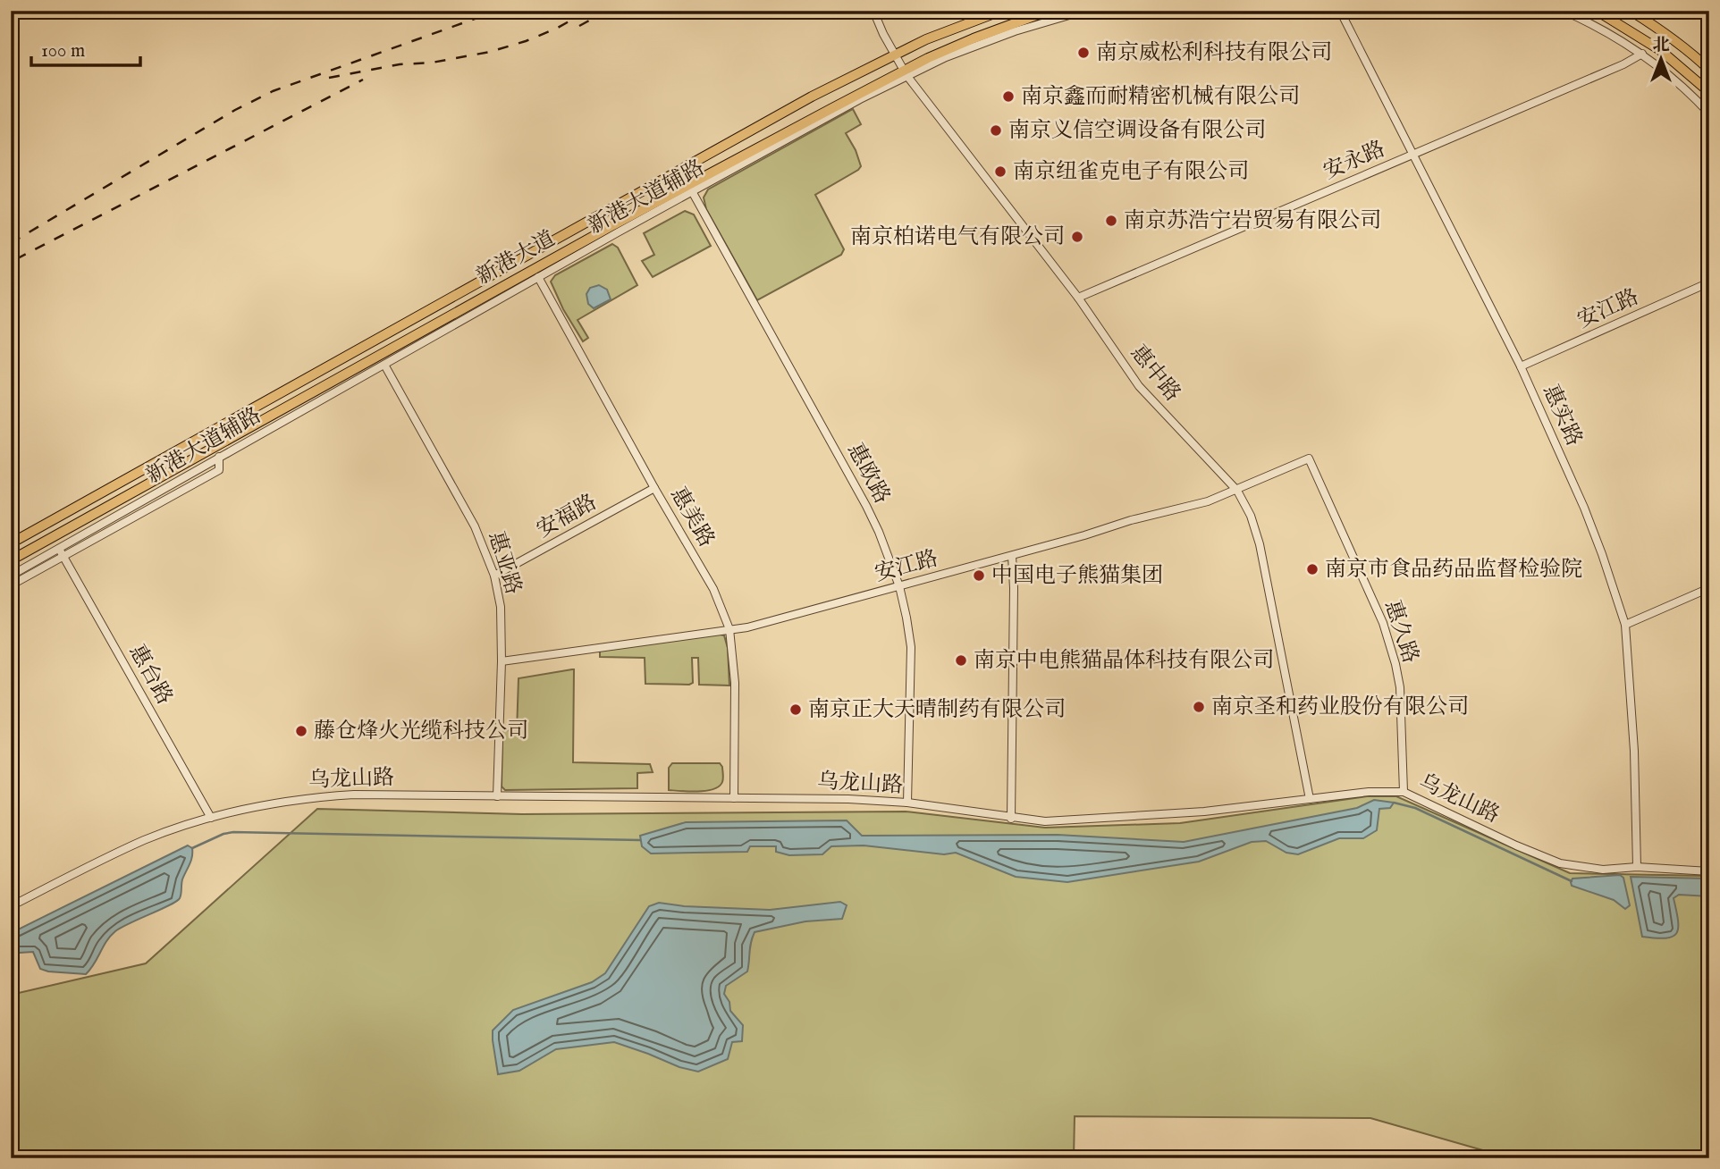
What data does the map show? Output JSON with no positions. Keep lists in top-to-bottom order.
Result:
{
  "streets": {
    "main road": ["新港大道"],
    "street": [
      "安永路",
      "新港大道辅路",
      "安江路",
      "惠中路",
      "惠实路",
      "惠欧路",
      "安福路",
      "惠美路",
      "惠亚路",
      "惠久路",
      "惠台路",
      "乌龙山路"
    ]
  },
  "crossings": [
    ["安永路", "惠中路"],
    ["安永路", "惠实路"],
    ["新港大道辅路", "新港大道"],
    ["新港大道辅路", "惠中路"],
    ["新港大道辅路", "惠欧路"],
    ["新港大道辅路", "惠美路"],
    ["新港大道辅路", "惠亚路"],
    ["新港大道辅路", "惠台路"],
    ["新港大道", "惠中路"],
    ["安江路", "惠中路"],
    ["安江路", "惠实路"],
    ["安江路", "惠欧路"],
    ["安江路", "惠美路"],
    ["安江路", "惠亚路"],
    ["安江路", "惠久路"],
    ["惠中路", "乌龙山路"],
    ["惠实路", "乌龙山路"],
    ["惠欧路", "乌龙山路"],
    ["安福路", "惠美路"],
    ["安福路", "惠亚路"],
    ["惠美路", "乌龙山路"],
    ["惠亚路", "乌龙山路"],
    ["惠久路", "乌龙山路"],
    ["惠台路", "乌龙山路"]
  ],
  "places": [
    "南京威松利科技有限公司",
    "南京鑫而耐精密机械有限公司",
    "南京义信空调设备有限公司",
    "南京纽雀克电子有限公司",
    "南京苏浩宁岩贸易有限公司",
    "南京柏诺电气有限公司",
    "南京市食品药品监督检验院",
    "中国电子熊猫集团",
    "南京中电熊猫晶体科技有限公司",
    "南京圣和药业股份有限公司",
    "南京正大天晴制药有限公司",
    "藤仓烽火光缆科技公司"
  ],
  "scale_bar": "100 m",
  "north": "top"
}
